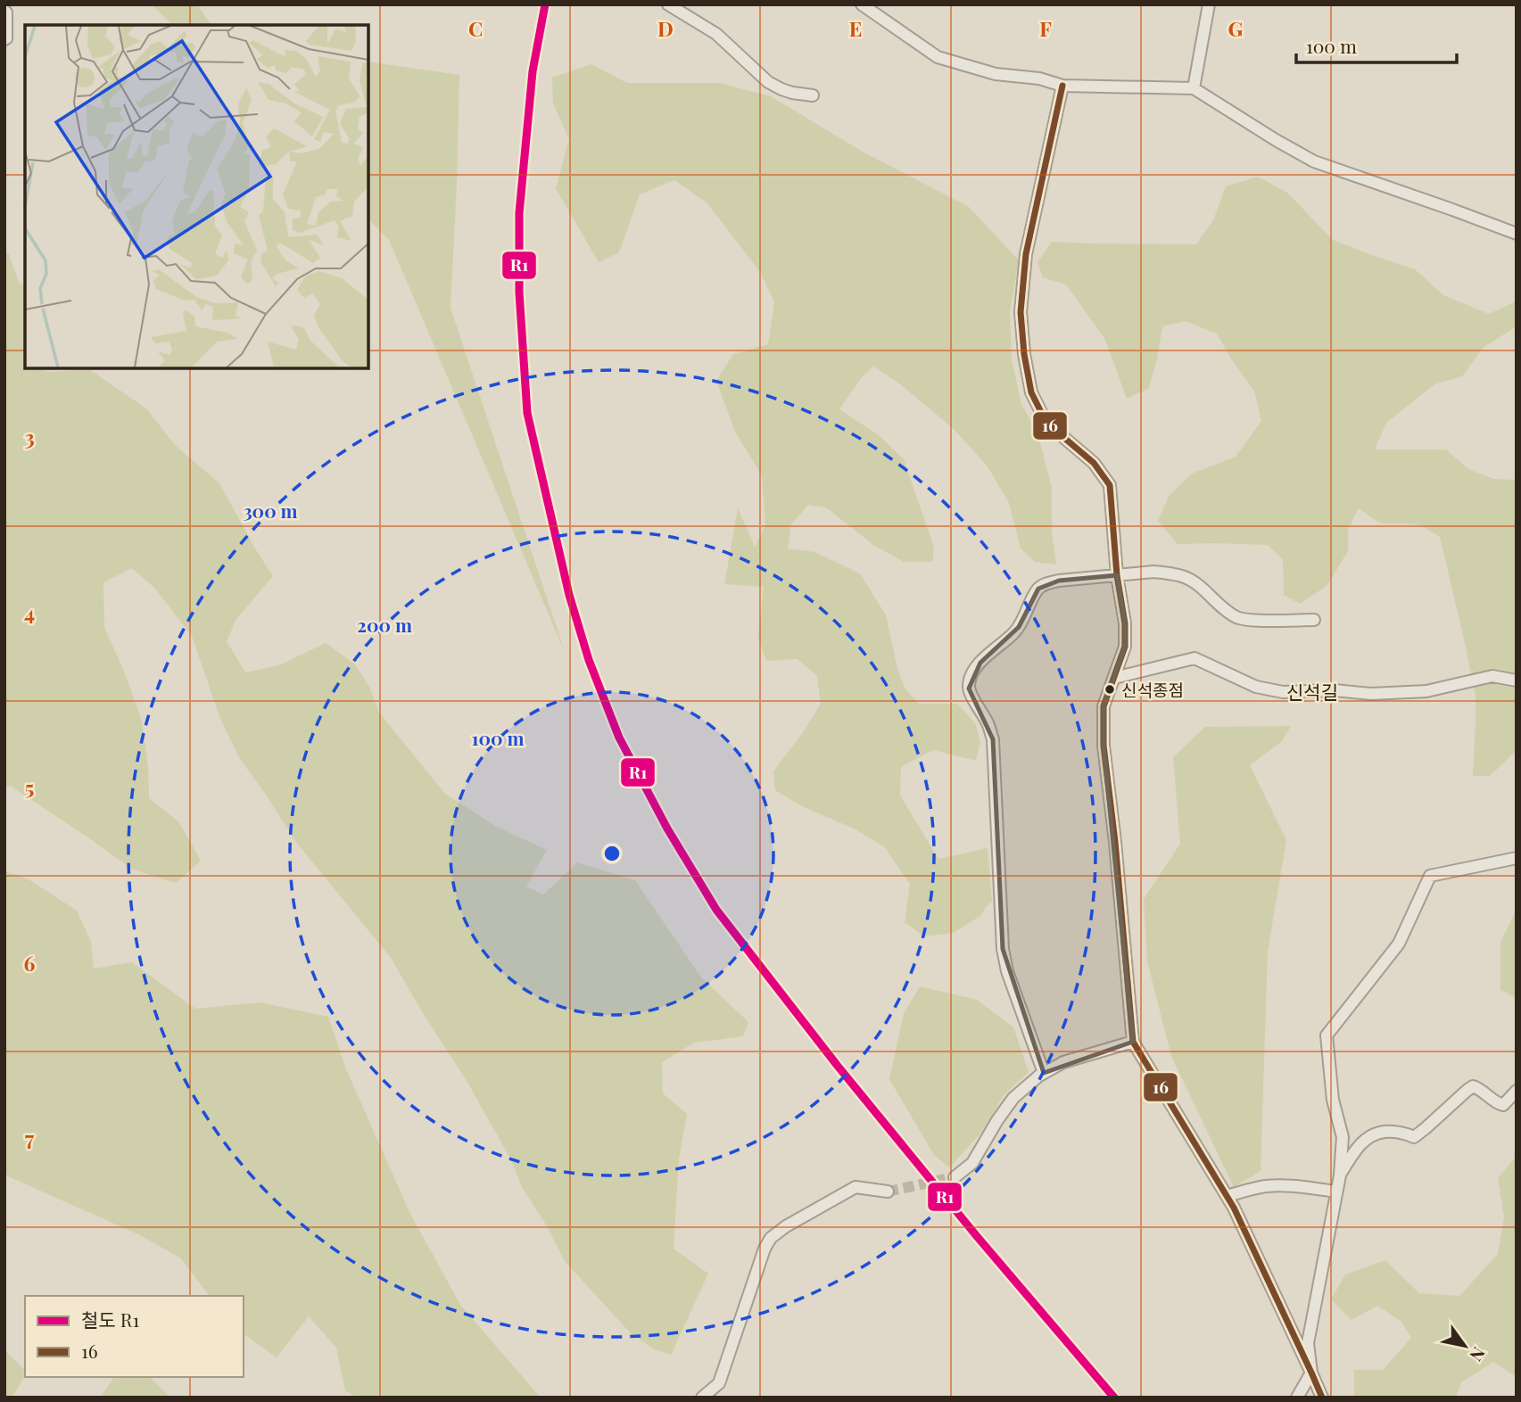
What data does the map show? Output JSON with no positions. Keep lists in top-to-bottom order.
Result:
{
  "streets": {
    "street": ["신석길"]
  },
  "places": ["신석종점"],
  "lines": ["rail line R1", "transit line 16"],
  "legend": ["철도 R1", "16"],
  "scale_bar": "100 m",
  "north": "bottom right",
  "grid": {
    "columns": [
      "C",
      "D",
      "E",
      "F",
      "G"
    ],
    "rows": [
      "3",
      "4",
      "5",
      "6",
      "7"
    ]
  },
  "rings": ["300 m", "200 m", "100 m"]
}
